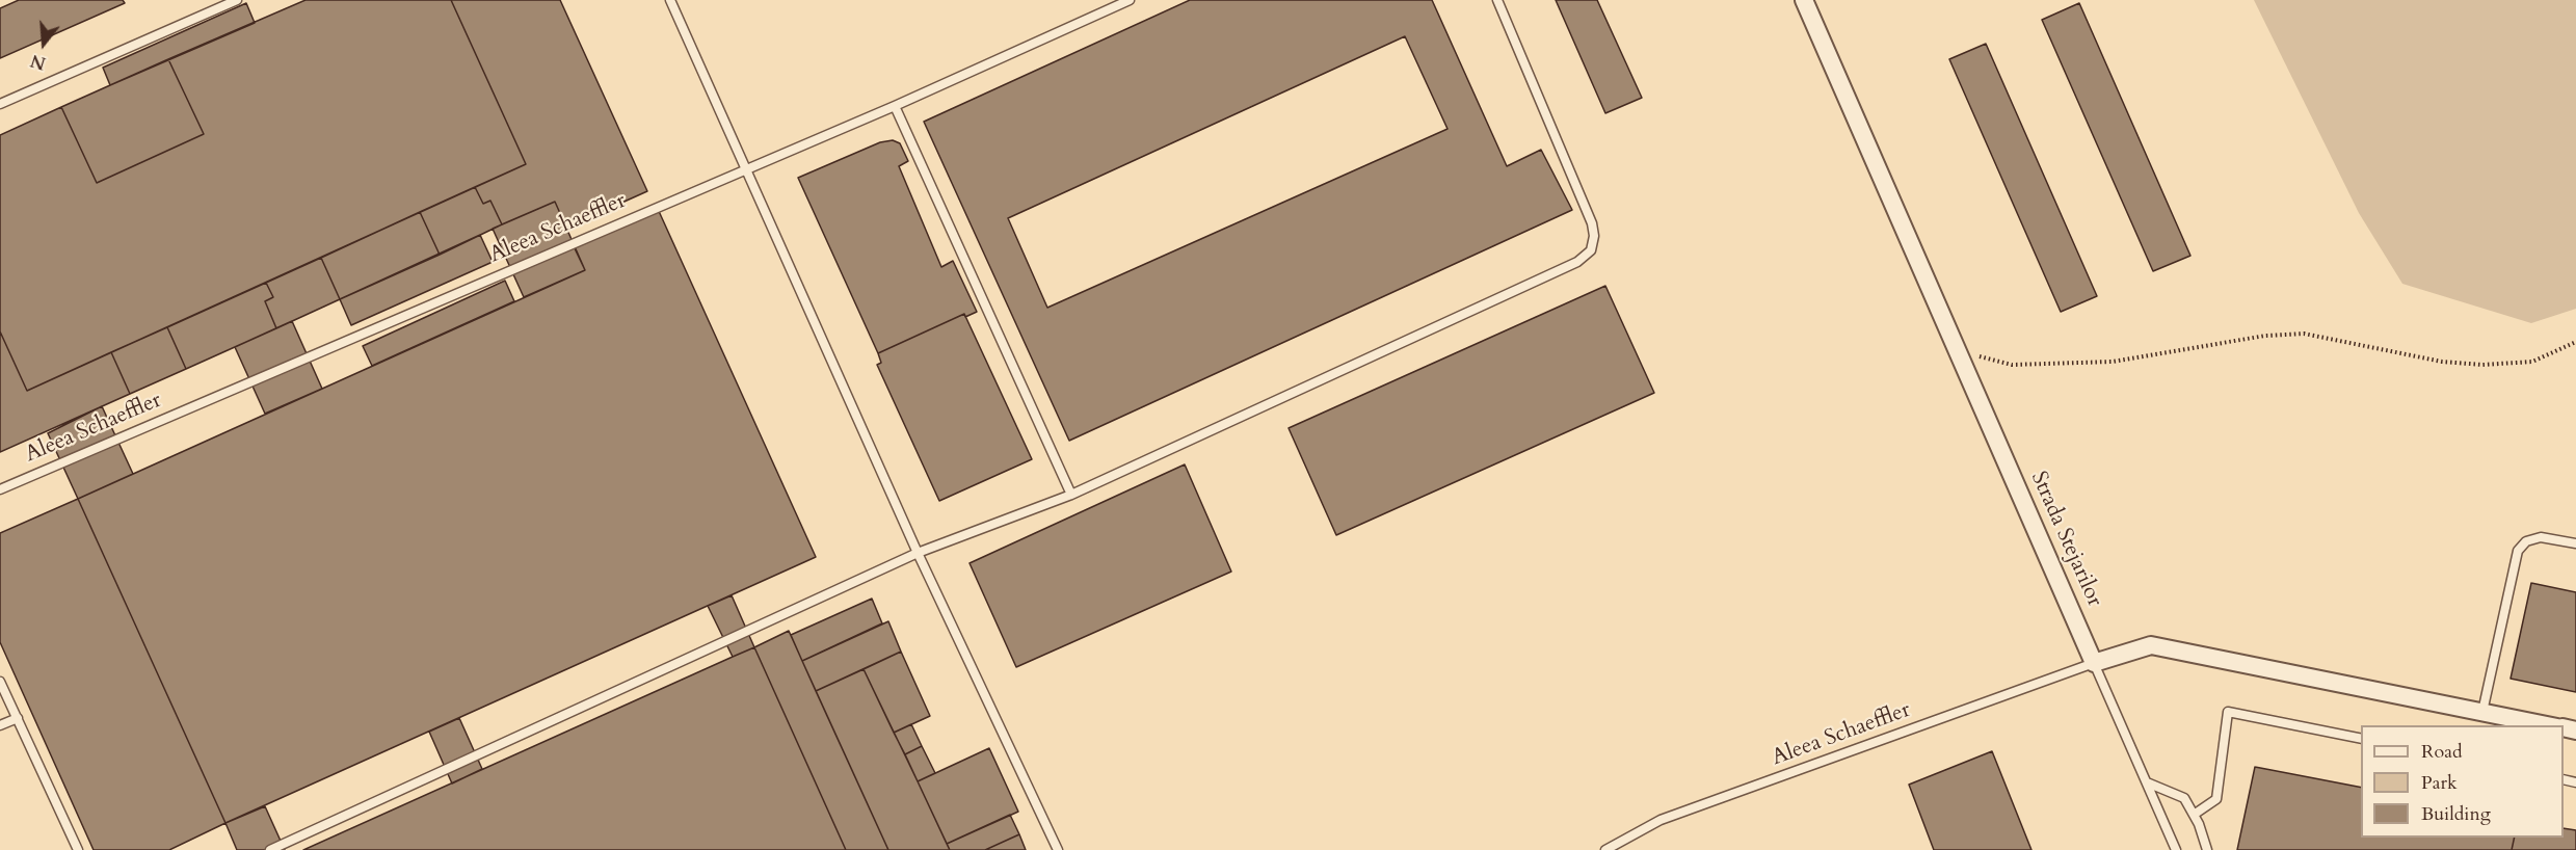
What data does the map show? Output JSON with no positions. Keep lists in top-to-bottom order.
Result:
{
  "streets": {
    "street": ["Strada Stejarilor"],
    "lane": ["Aleea Schaeffler"]
  },
  "crossings": [
    ["Aleea Schaeffler", "Strada Stejarilor"]
  ],
  "legend": ["Road", "Park", "Building"],
  "north": "bottom"
}
